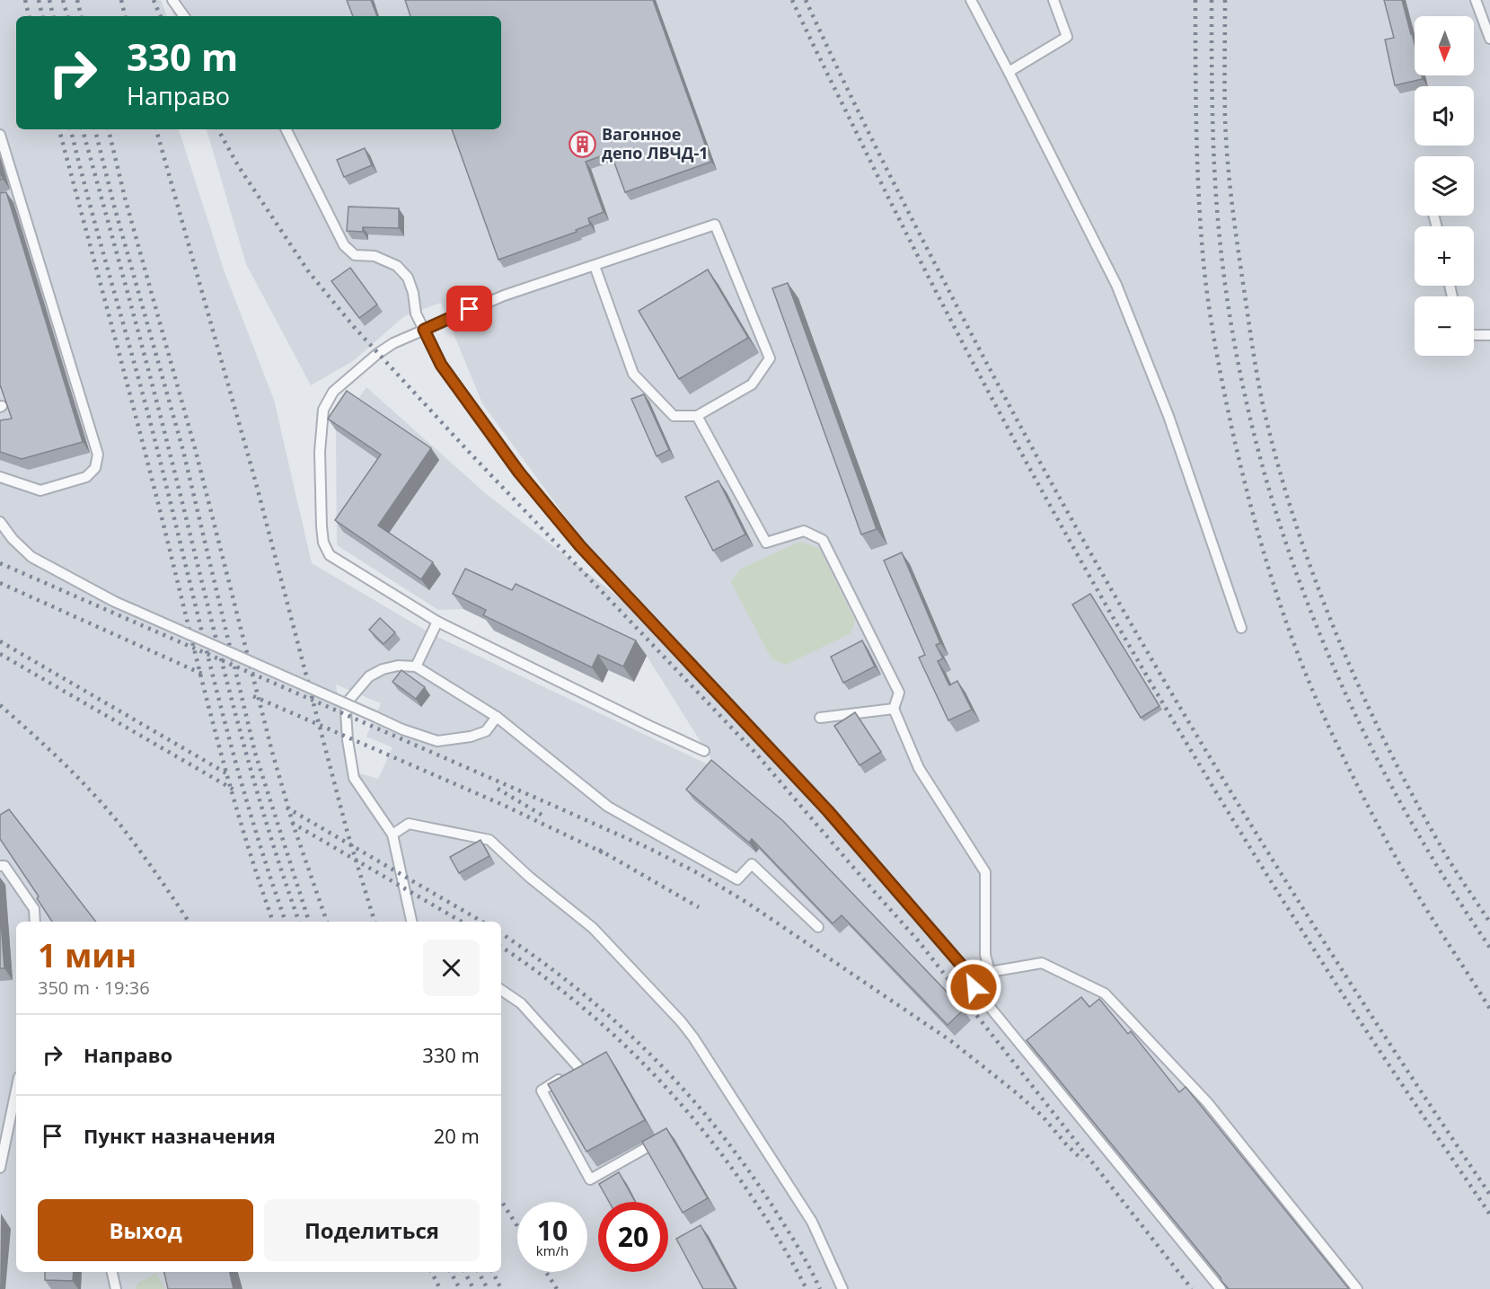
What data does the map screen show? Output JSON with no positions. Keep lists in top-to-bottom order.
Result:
{
  "places": {
    "building": ["Вагонное депо ЛВЧД-1"]
  },
  "north": "bottom",
  "page": {
    "map_buttons": ["+", "−"],
    "turn": ["330 m", "Направо"],
    "heading": ["1 мин", "350 m · 19:36"],
    "list": [
      {
        "name": "Направо",
        "value": "330 m"
      },
      {
        "name": "Пункт назначения",
        "value": "20 m"
      }
    ],
    "buttons": ["Выход", "Поделиться"],
    "speed": "10 km/h",
    "limit": "20"
  }
}
